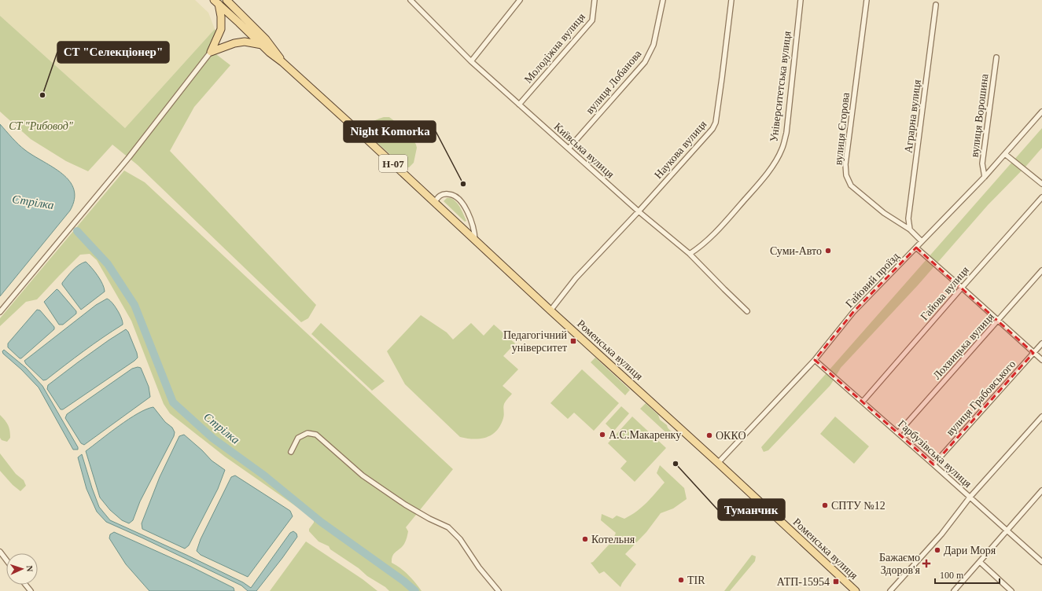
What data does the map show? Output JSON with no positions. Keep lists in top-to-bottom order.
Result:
{
  "streets": {
    "main road": ["Н-07", "Роменська вулиця"],
    "street": [
      "Молодіжна вулиця",
      "вулиця Лобанова",
      "Університетська вулиця",
      "вулиця Ворошина",
      "Аграрна вулиця",
      "вулиця Єгорова",
      "Наукова вулиця",
      "Київська вулиця",
      "Гайовий проїзд",
      "Гайова вулиця",
      "Лохвицька вулиця",
      "вулиця Грабовського",
      "Гарбузівська вулиця"
    ]
  },
  "crossings": [
    ["Молодіжна вулиця", "Київська вулиця"],
    ["вулиця Лобанова", "Київська вулиця"],
    ["Університетська вулиця", "Київська вулиця"],
    ["вулиця Ворошина", "Гайовий проїзд"],
    ["Аграрна вулиця", "вулиця Єгорова"],
    ["вулиця Єгорова", "Гайовий проїзд"],
    ["Наукова вулиця", "Київська вулиця"],
    ["Наукова вулиця", "Роменська вулиця"],
    ["Н-07", "Роменська вулиця"],
    ["Гайовий проїзд", "Роменська вулиця"],
    ["Гайовий проїзд", "Гарбузівська вулиця"],
    ["Гайова вулиця", "Гарбузівська вулиця"],
    ["Лохвицька вулиця", "Гарбузівська вулиця"],
    ["вулиця Грабовського", "Гарбузівська вулиця"]
  ],
  "water": ["Стрілка"],
  "parks": ["СТ \"Рибовод\""],
  "places": {
    "other": [
      "СТ \"Селекціонер\"",
      "Night Komorka",
      "Суми-Авто",
      "А.С.Макаренку",
      "ОККО",
      "Туманчик",
      "СПТУ №12",
      "Котельня",
      "Дари Моря",
      "TIR"
    ],
    "transit": ["Педагогічний університет", "АТП-15954"],
    "health": ["Бажаємо Здоров'я"]
  },
  "scale_bar": "100 m",
  "north": "right"
}
